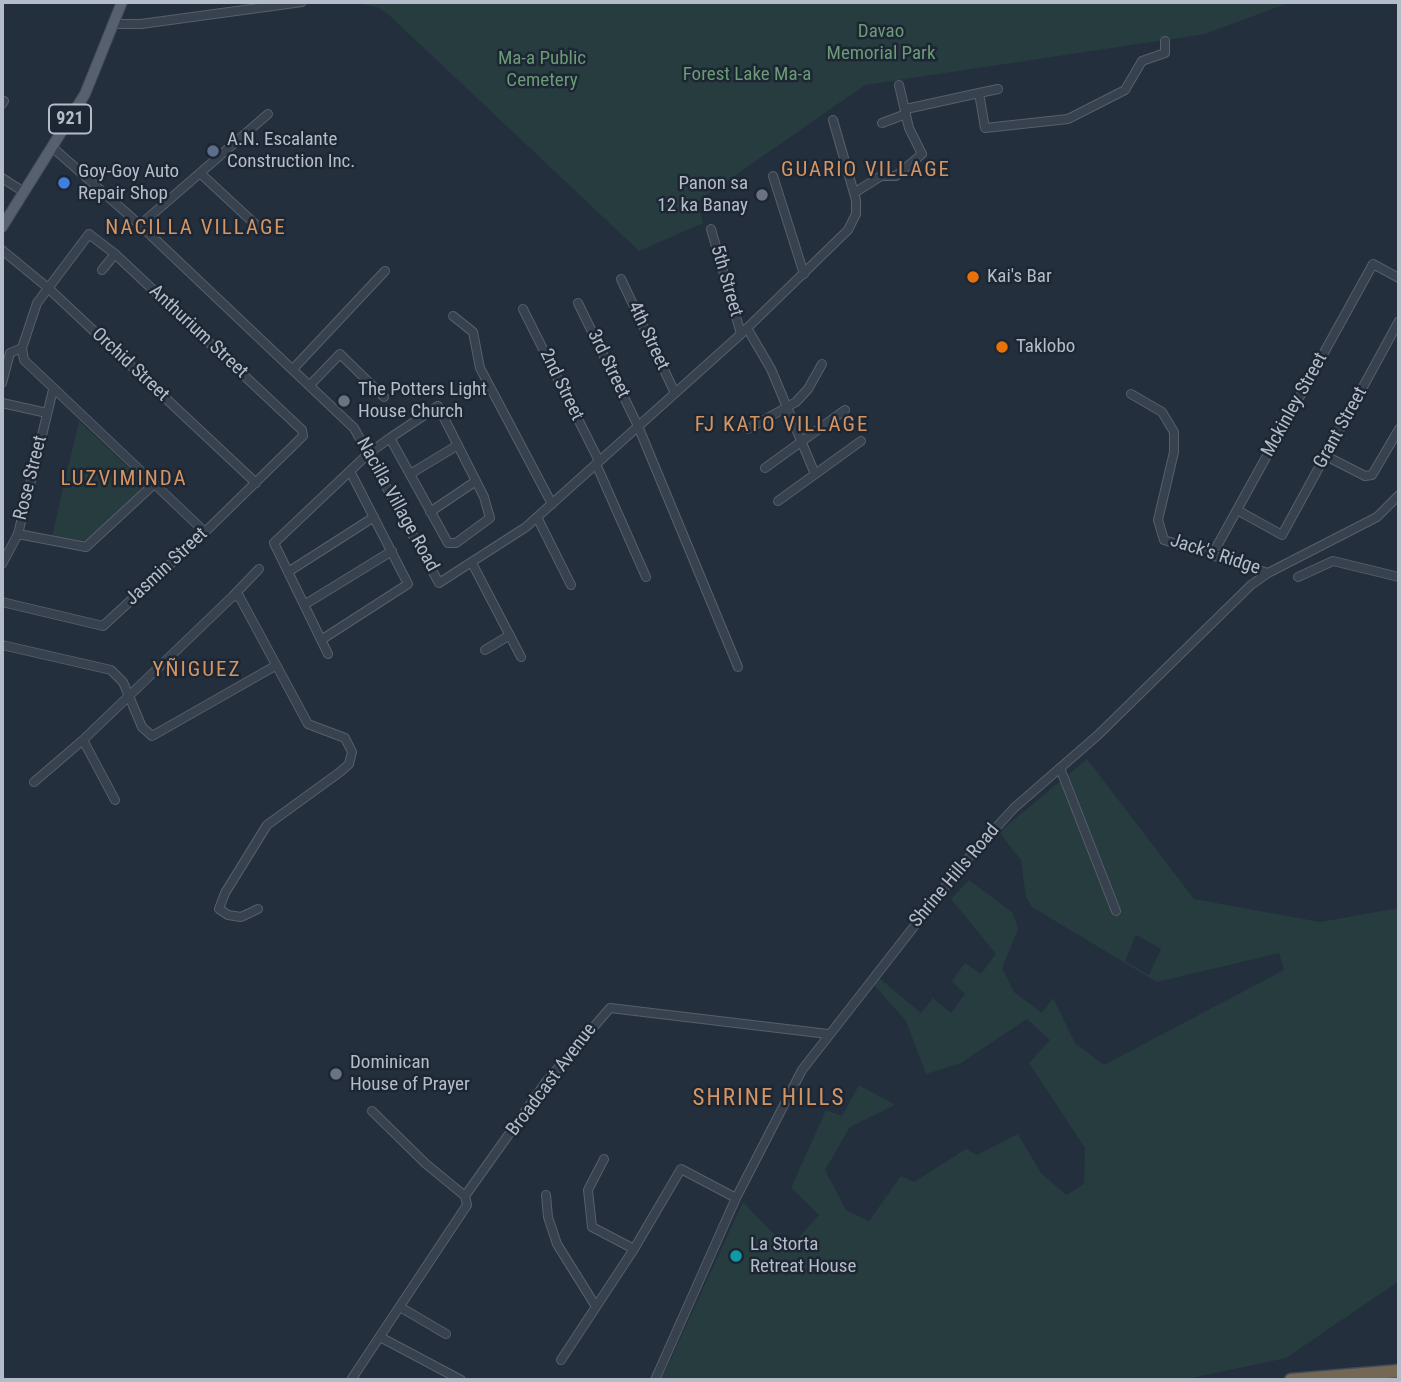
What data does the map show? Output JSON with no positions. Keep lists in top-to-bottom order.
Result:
{
  "streets": {
    "main road": ["921"],
    "street": [
      "5th Street",
      "Anthurium Street",
      "4th Street",
      "3rd Street",
      "Orchid Street",
      "2nd Street",
      "Mckinley Street",
      "Grant Street",
      "Rose Street",
      "Nacilla Village Road",
      "Jack's Ridge",
      "Jasmin Street",
      "Shrine Hills Road",
      "Broadcast Avenue"
    ]
  },
  "crossings": [
    ["921", "Nacilla Village Road"],
    ["5th Street", "Nacilla Village Road"],
    ["Anthurium Street", "Orchid Street"],
    ["Anthurium Street", "Jasmin Street"],
    ["4th Street", "Nacilla Village Road"],
    ["3rd Street", "Nacilla Village Road"],
    ["Orchid Street", "Jasmin Street"],
    ["2nd Street", "Nacilla Village Road"],
    ["Mckinley Street", "Grant Street"],
    ["Jack's Ridge", "Shrine Hills Road"],
    ["Shrine Hills Road", "Broadcast Avenue"]
  ],
  "districts": [
    "GUARIO VILLAGE",
    "NACILLA VILLAGE",
    "FJ KATO VILLAGE",
    "LUZVIMINDA",
    "YÑIGUEZ",
    "SHRINE HILLS"
  ],
  "parks": ["Davao Memorial Park", "Ma-a Public Cemetery", "Forest Lake Ma-a"],
  "places": [
    "A.N. Escalante Construction Inc.",
    "Goy-Goy Auto Repair Shop",
    "Panon sa 12 ka Banay",
    "Kai's Bar",
    "Taklobo",
    "The Potters Light House Church",
    "Dominican House of Prayer",
    "La Storta Retreat House"
  ]
}
